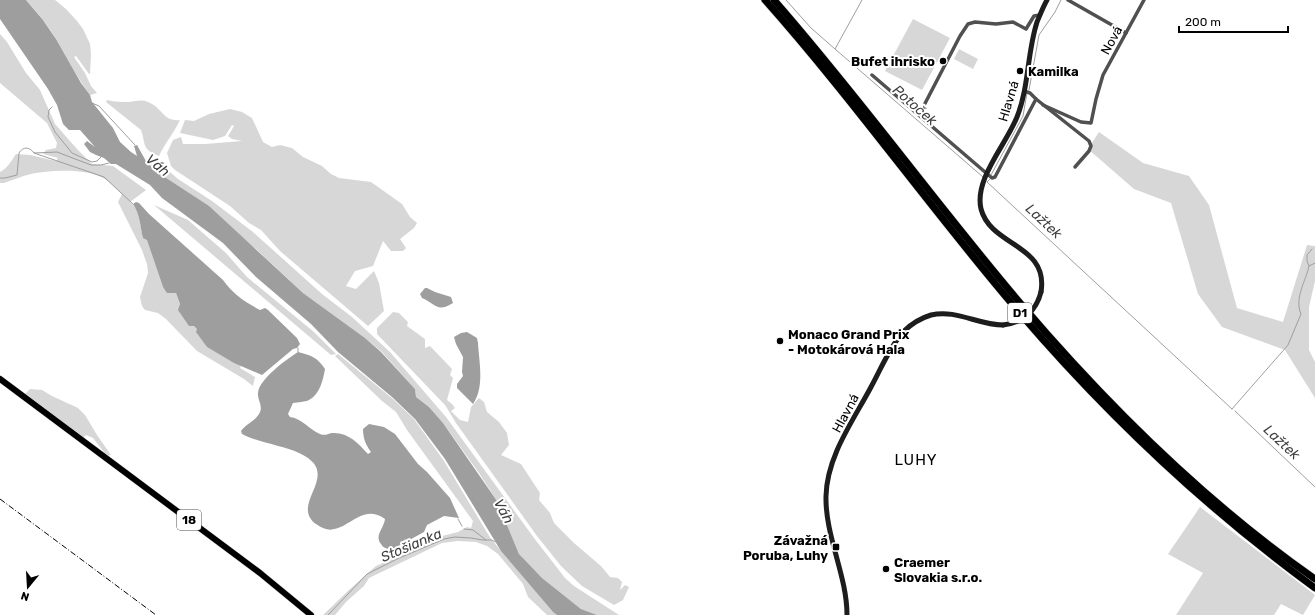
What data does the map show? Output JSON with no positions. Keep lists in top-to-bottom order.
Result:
{
  "streets": {
    "highway": ["D1"],
    "main road": ["18"],
    "street": ["Nová", "Hlavná"]
  },
  "districts": ["LUHY"],
  "water": [
    "Potoček",
    "Váh",
    "Lažtek",
    "Stošianka"
  ],
  "places": {
    "other": [
      "Bufet ihrisko",
      "Kamilka",
      "Monaco Grand Prix - Motokárová Hala",
      "Craemer Slovakia s.r.o."
    ],
    "transit": ["Závažná Poruba, Luhy"]
  },
  "scale_bar": "200 m",
  "north": "bottom"
}
